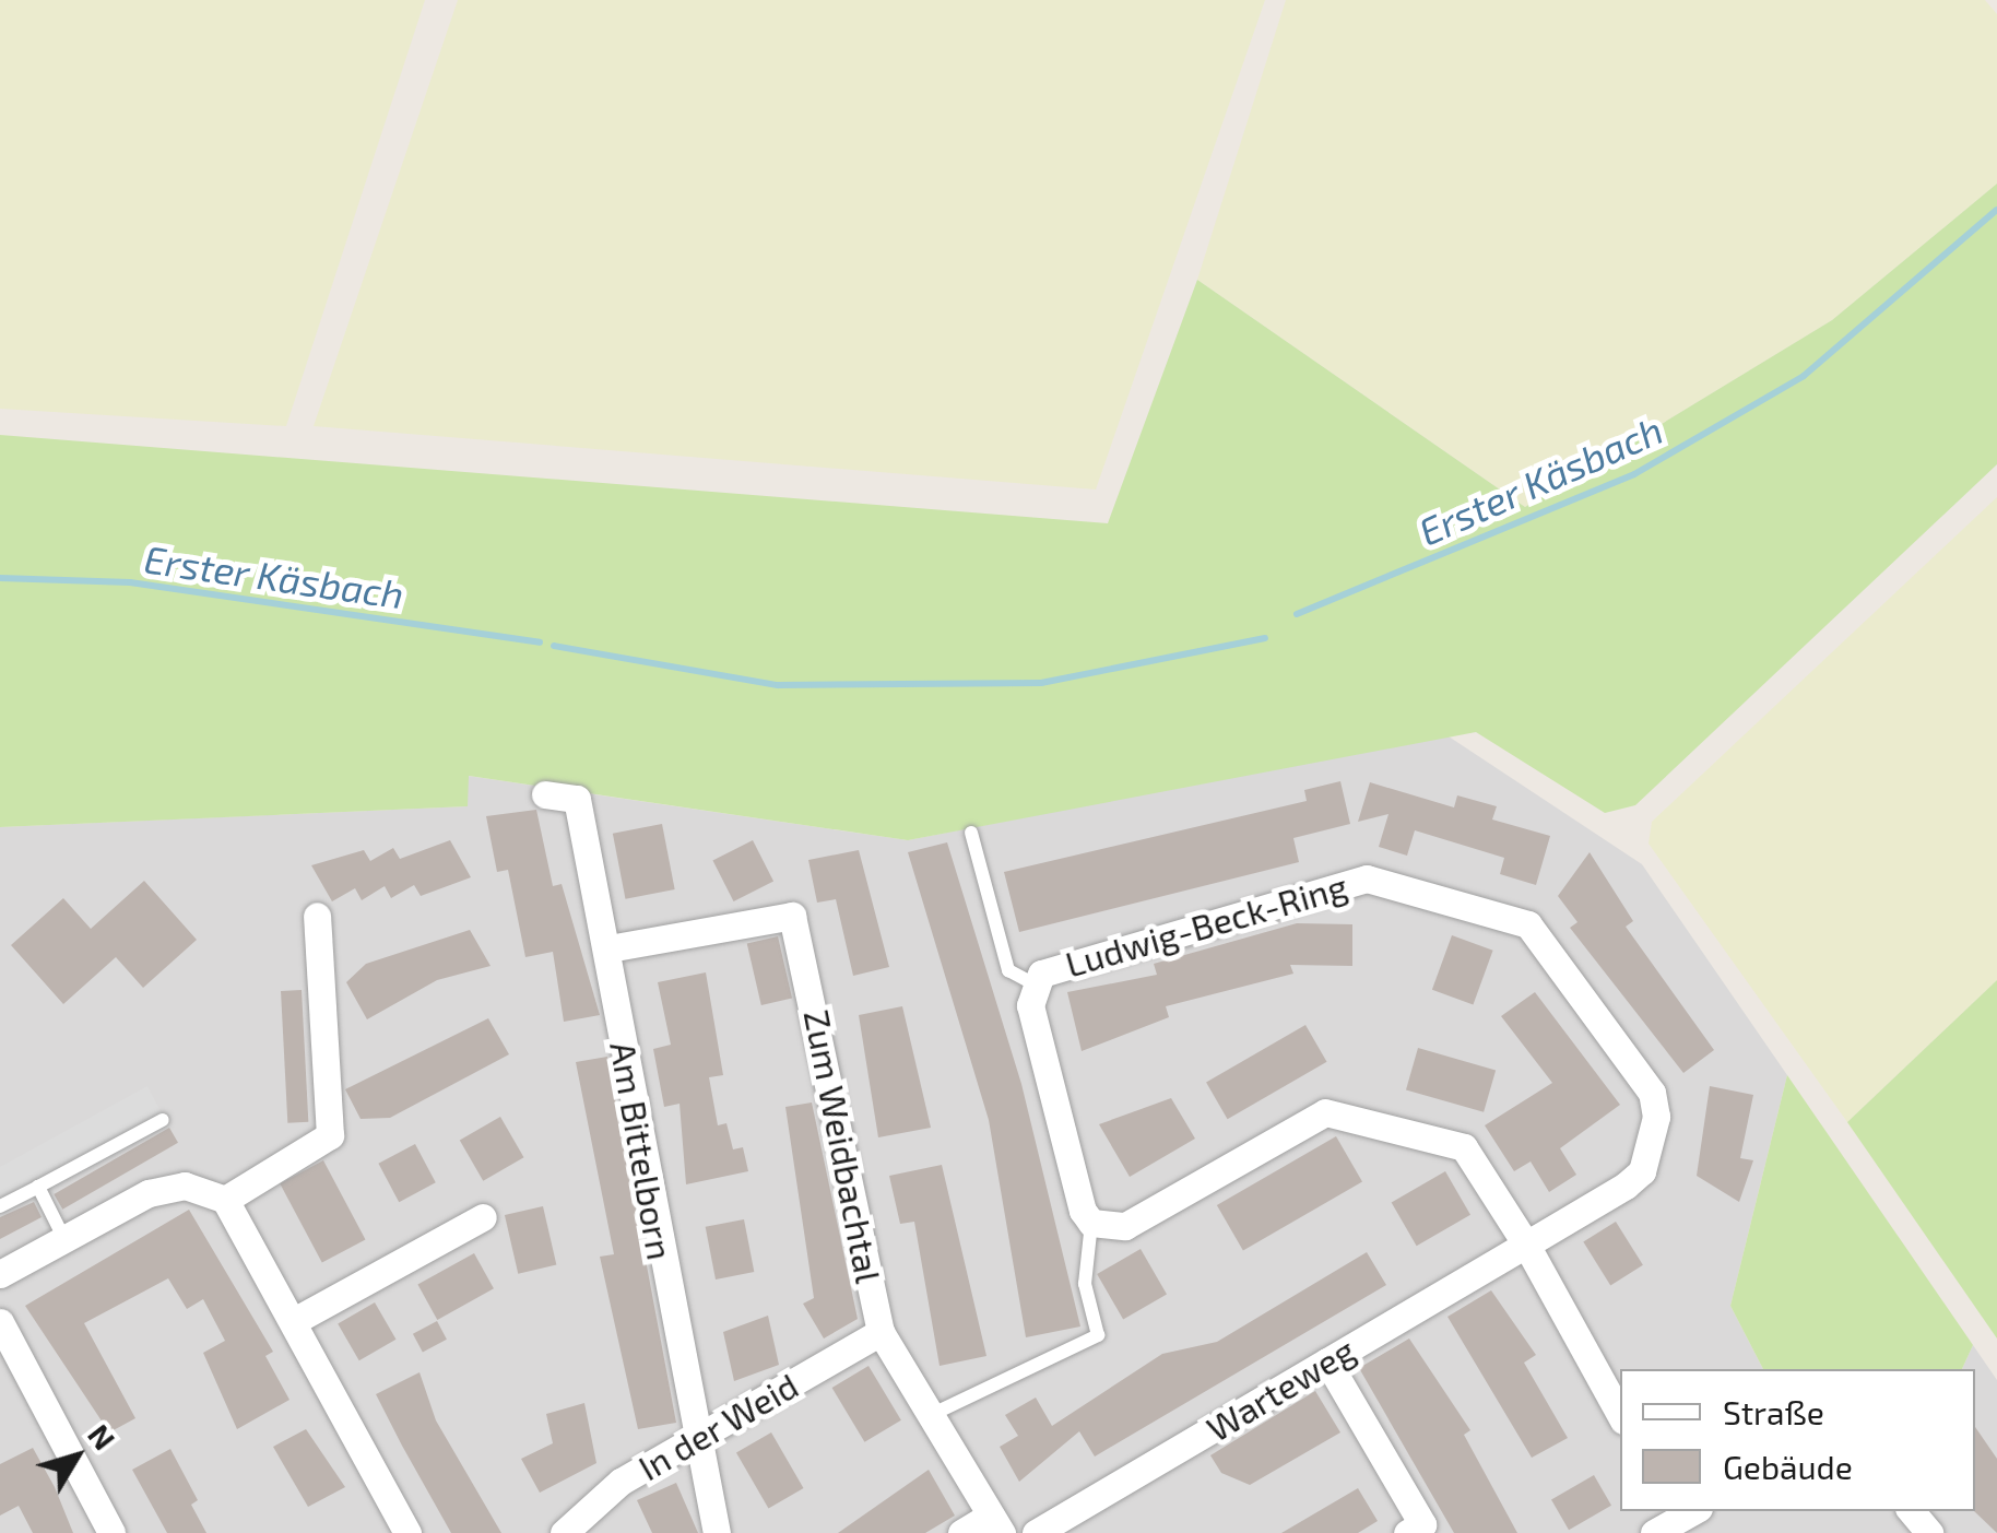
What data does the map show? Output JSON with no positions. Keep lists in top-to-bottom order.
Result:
{
  "streets": {
    "street": [
      "Ludwig-Beck-Ring",
      "Zum Weidbachtal",
      "Am Bittelborn",
      "Warteweg",
      "In der Weid"
    ]
  },
  "crossings": [
    ["Ludwig-Beck-Ring", "Warteweg"],
    ["Zum Weidbachtal", "Am Bittelborn"],
    ["Zum Weidbachtal", "In der Weid"],
    ["Am Bittelborn", "In der Weid"]
  ],
  "water": ["Erster Käsbach"],
  "legend": ["Straße", "Gebäude"],
  "north": "top right"
}
